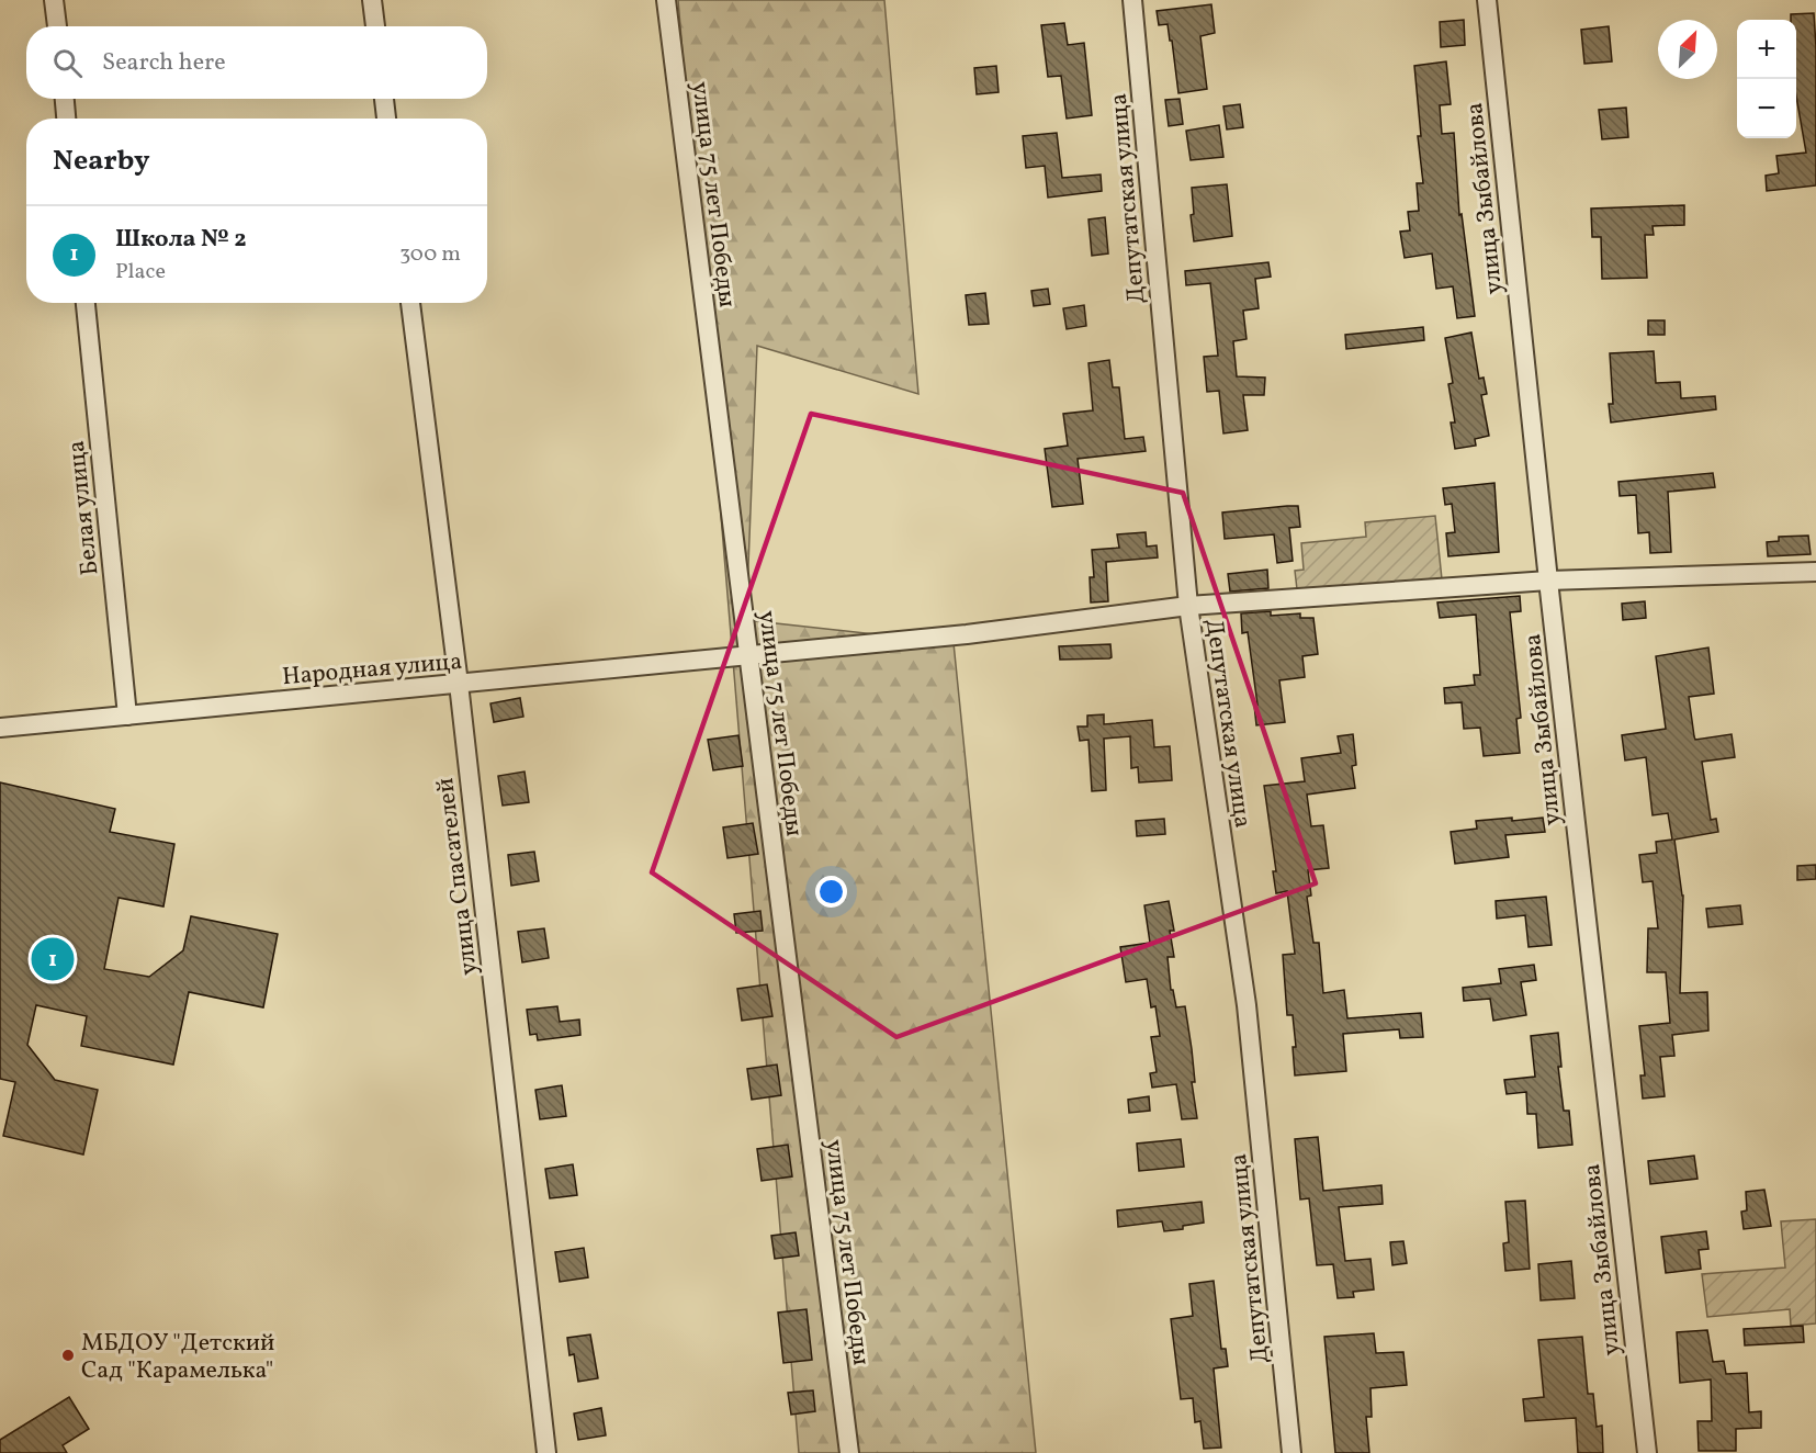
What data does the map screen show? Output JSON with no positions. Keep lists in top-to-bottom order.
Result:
{
  "streets": {
    "street": [
      "улица 75 лет Победы",
      "Депутатская улица",
      "улица Зыбайлова",
      "Белая улица",
      "Народная улица",
      "улица Спасателей"
    ]
  },
  "crossings": [
    ["улица 75 лет Победы", "Народная улица"],
    ["Депутатская улица", "Народная улица"],
    ["улица Зыбайлова", "Народная улица"],
    ["Белая улица", "Народная улица"],
    ["Народная улица", "улица Спасателей"]
  ],
  "places": ["МБДОУ \"Детский Сад \"Карамелька\""],
  "north": "top right",
  "page": {
    "map_buttons": ["+", "−"],
    "search": "Search here",
    "heading": "Nearby",
    "list": [
      {
        "mark": "1",
        "name": "Школа № 2",
        "note": "Place",
        "value": "300 m"
      }
    ],
    "pins": "1"
  }
}
